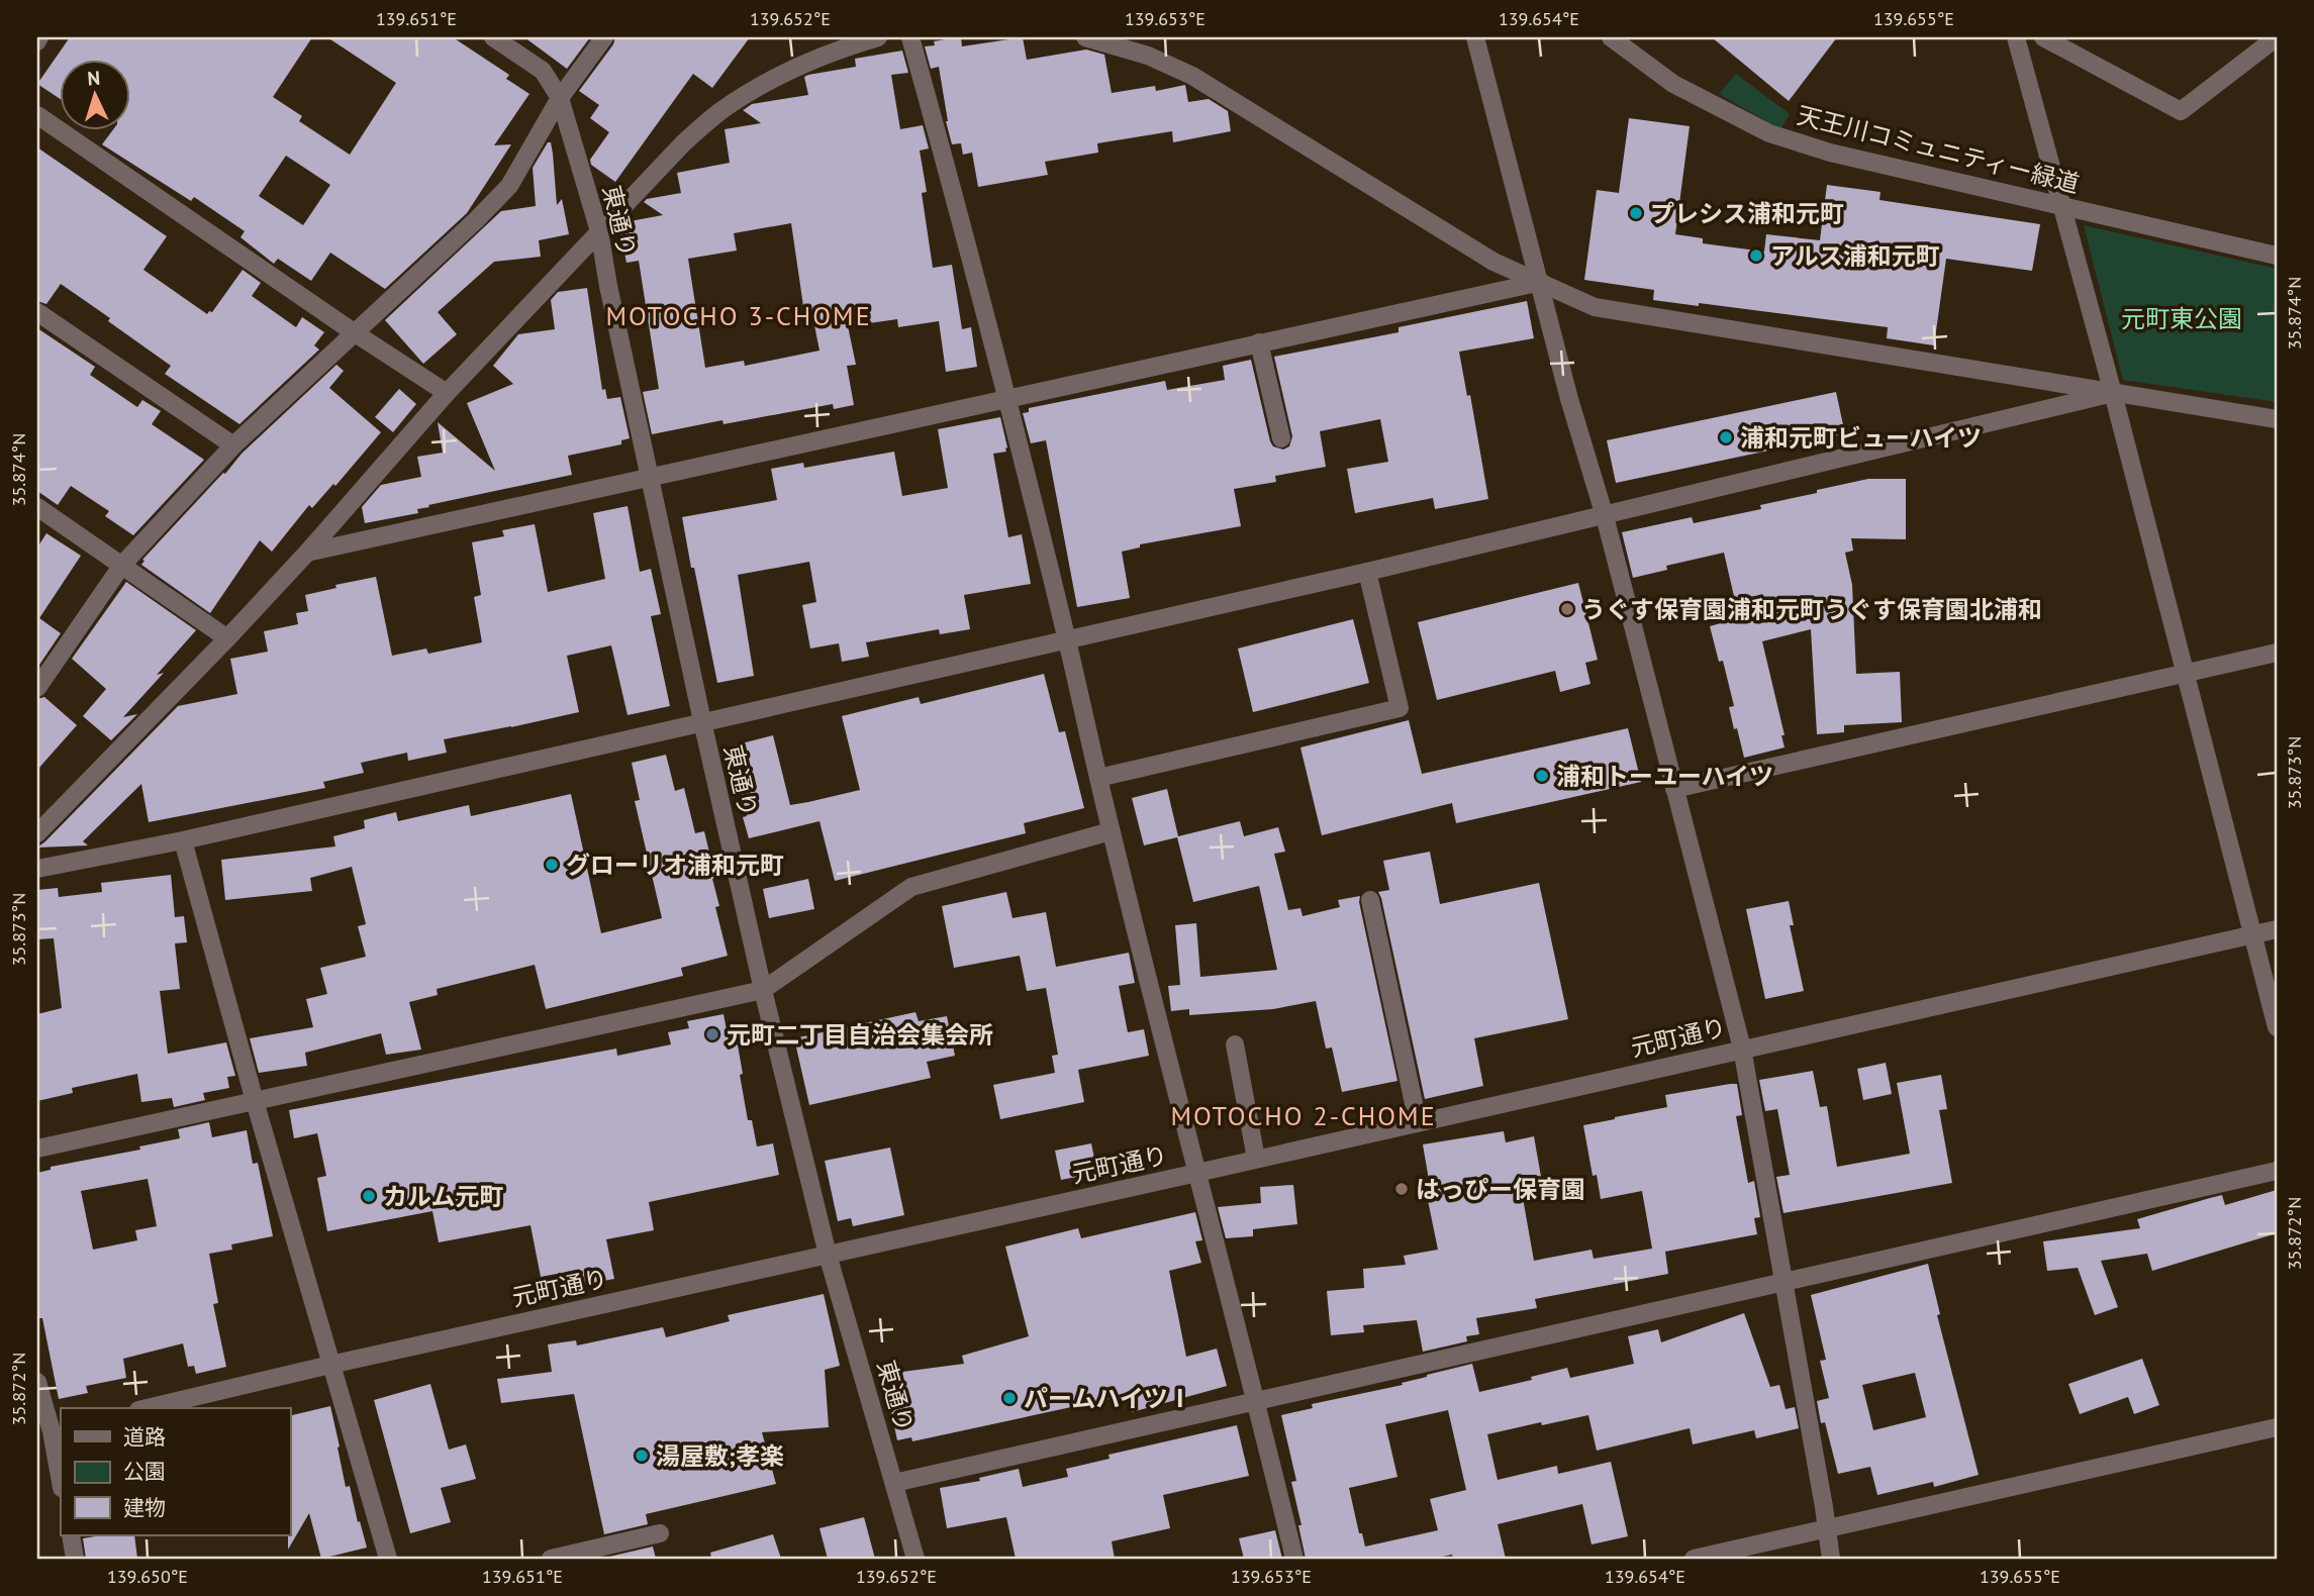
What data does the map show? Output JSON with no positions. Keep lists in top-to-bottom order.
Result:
{
  "streets": {
    "street": ["天王川コミュニティー緑道", "東通り", "元町通り"]
  },
  "crossings": [
    ["東通り", "元町通り"]
  ],
  "districts": ["MOTOCHO 3-CHOME", "MOTOCHO 2-CHOME"],
  "parks": ["元町東公園"],
  "places": [
    "プレシス浦和元町",
    "アルス浦和元町",
    "浦和元町ビューハイツ",
    "うぐす保育園浦和元町うぐす保育園北浦和",
    "浦和トーユーハイツ",
    "グローリオ浦和元町",
    "元町二丁目自治会集会所",
    "はっぴー保育園",
    "カルム元町",
    "パームハイツⅠ",
    "湯屋敷;孝楽"
  ],
  "legend": ["道路", "公園", "建物"],
  "north": "top",
  "coordinates": [
    "139.651°E",
    "139.652°E",
    "139.653°E",
    "139.654°E",
    "139.655°E",
    "35.874°N",
    "35.873°N",
    "35.872°N",
    "139.650°E"
  ]
}
